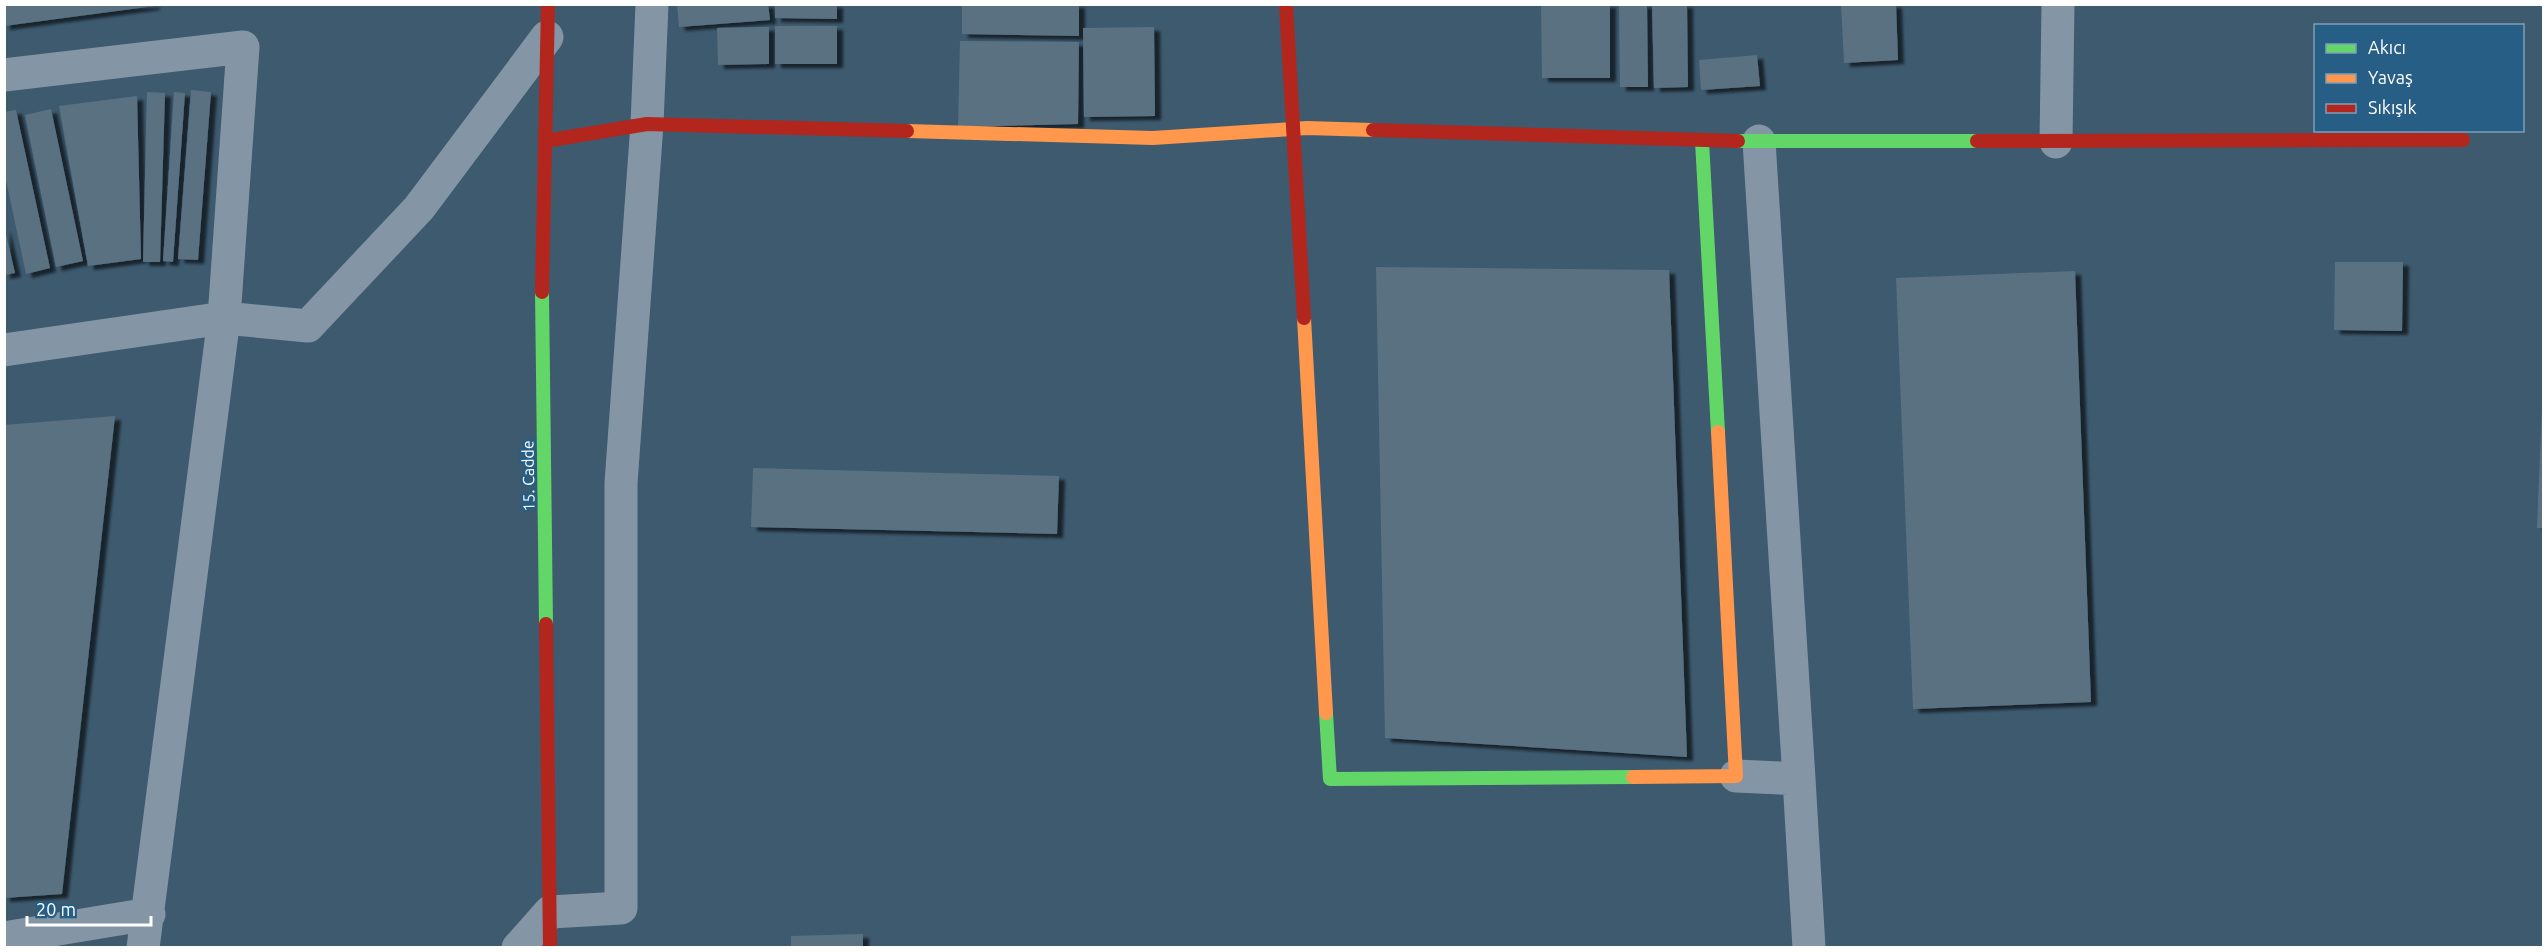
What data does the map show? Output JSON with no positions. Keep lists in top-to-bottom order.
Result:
{
  "streets": {
    "street": ["15. Cadde"]
  },
  "legend": ["Akıcı", "Yavaş", "Sıkışık"],
  "scale_bar": "20 m"
}
